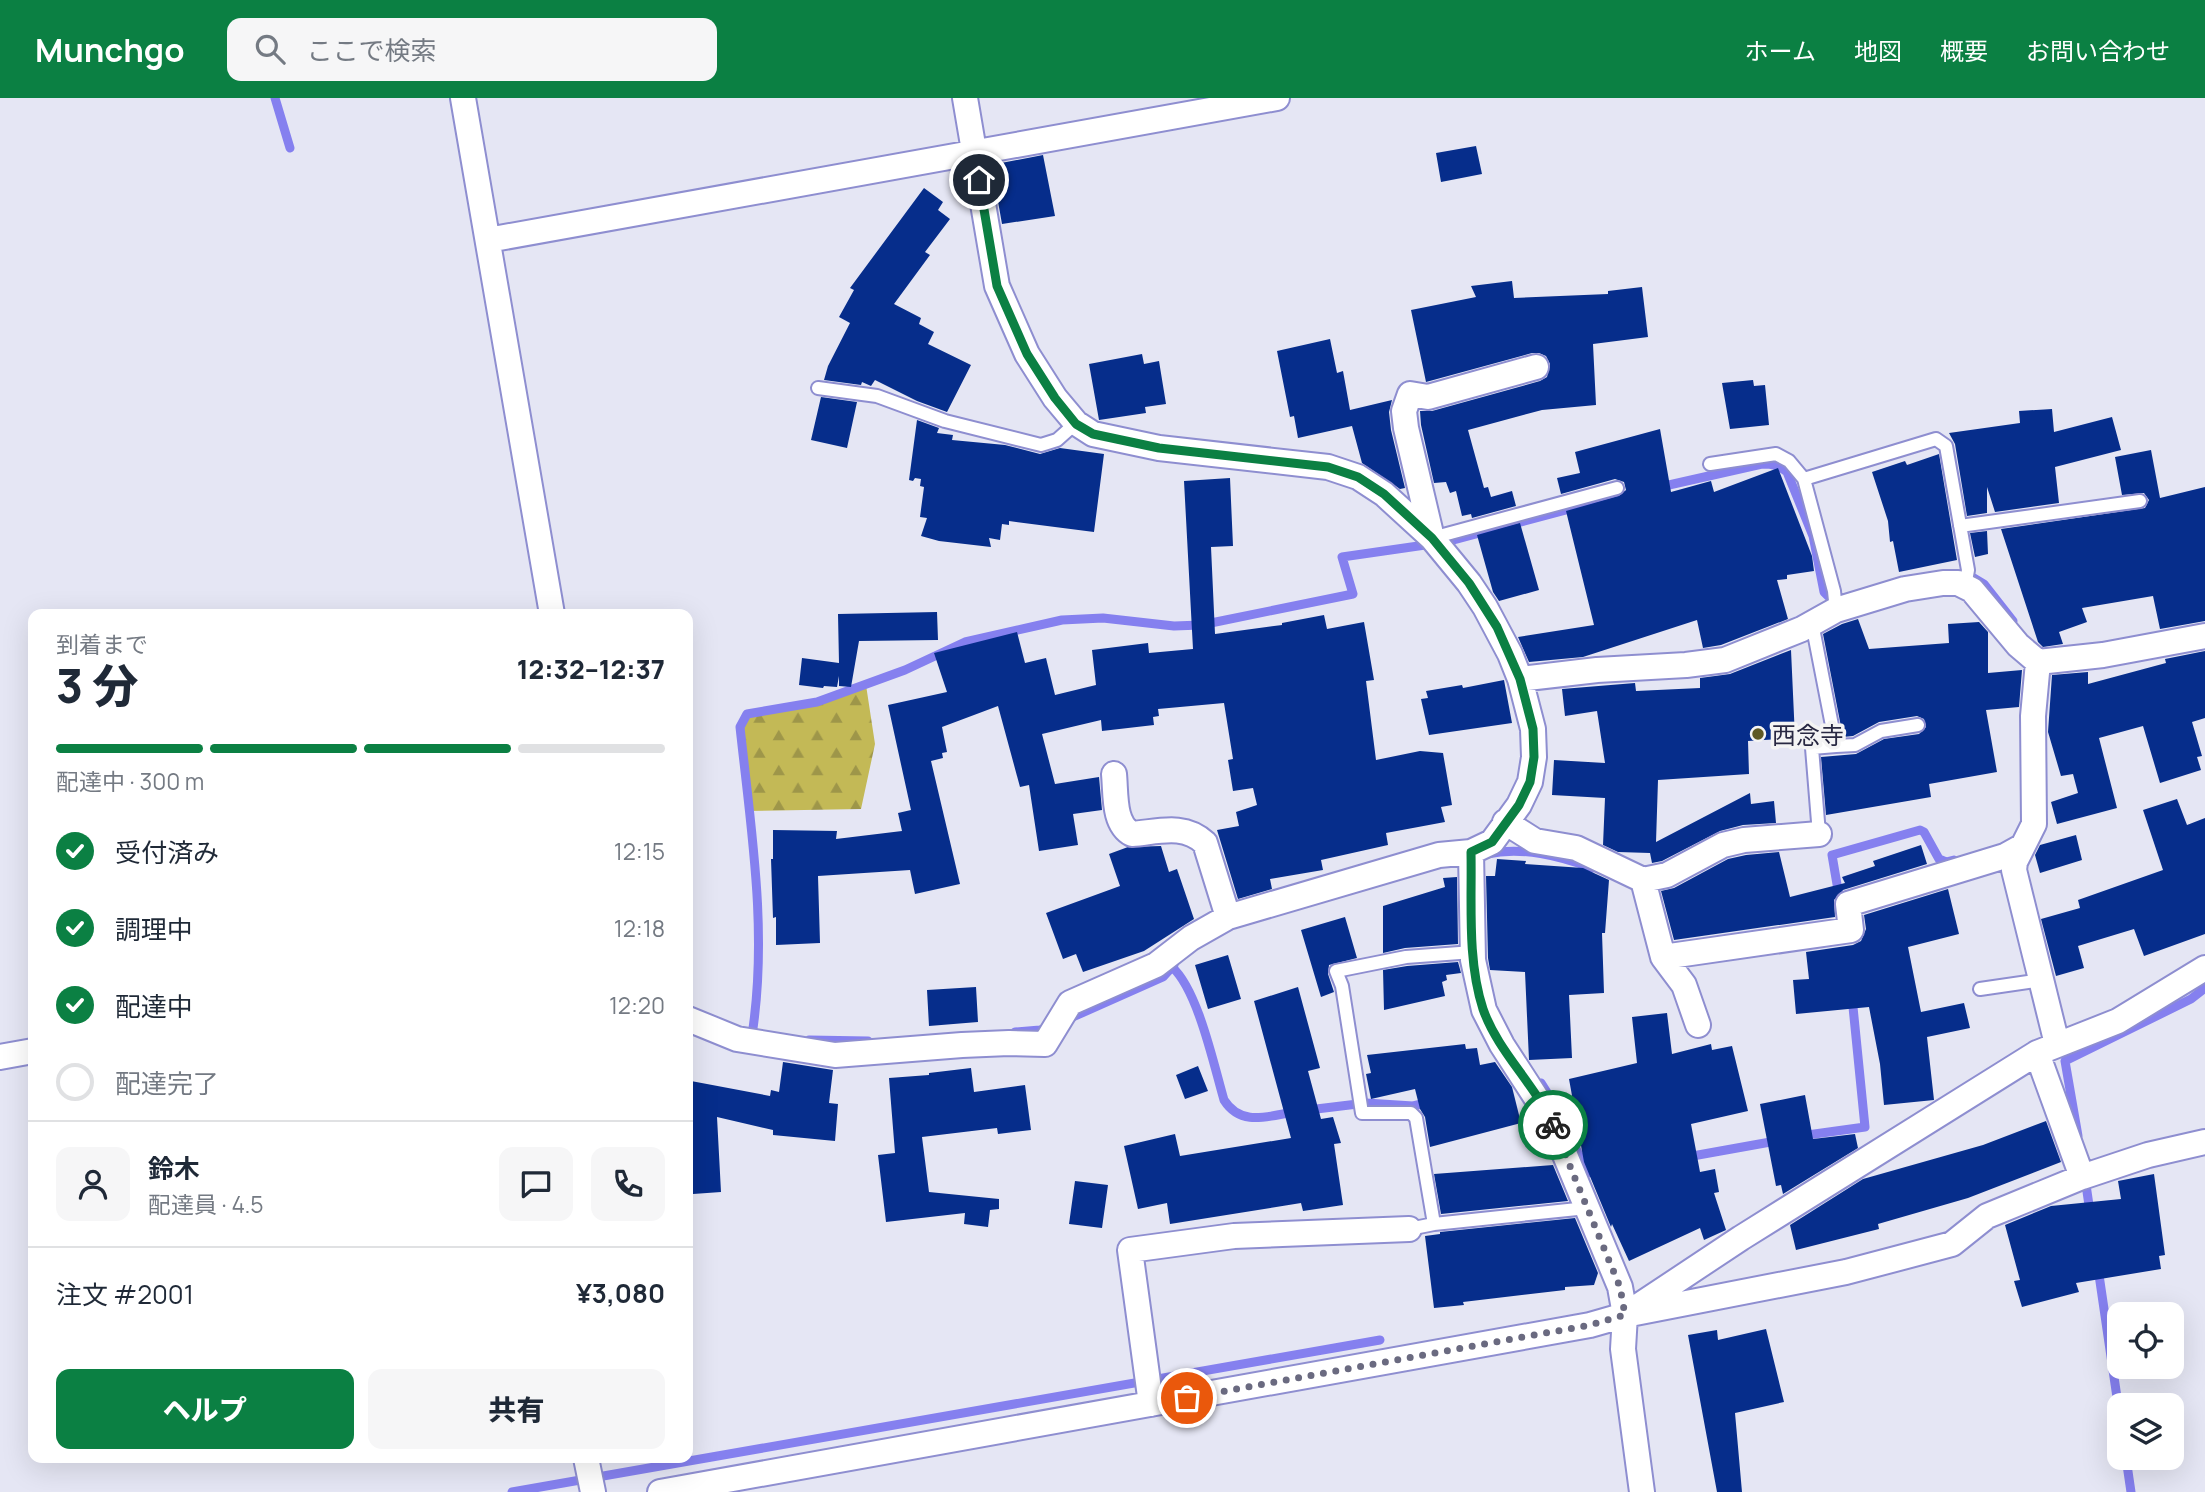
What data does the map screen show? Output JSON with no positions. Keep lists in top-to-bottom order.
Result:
{
  "places": ["西念寺"],
  "page": {
    "header": "Munchgo",
    "search": "ここで検索",
    "nav": [
      "ホーム",
      "地図",
      "概要",
      "お問い合わせ"
    ],
    "heading": ["3 分", "到着まで", "12:32–12:37"],
    "panel": [
      "鈴木",
      "配達員 · 4.5",
      "注文 #2001",
      "¥3,080"
    ],
    "bar": "配達中 · 300 m",
    "list": [
      ["受付済み", "12:15"],
      ["調理中", "12:18"],
      ["配達中", "12:20"],
      "配達完了"
    ],
    "buttons": ["ヘルプ", "共有"]
  }
}
